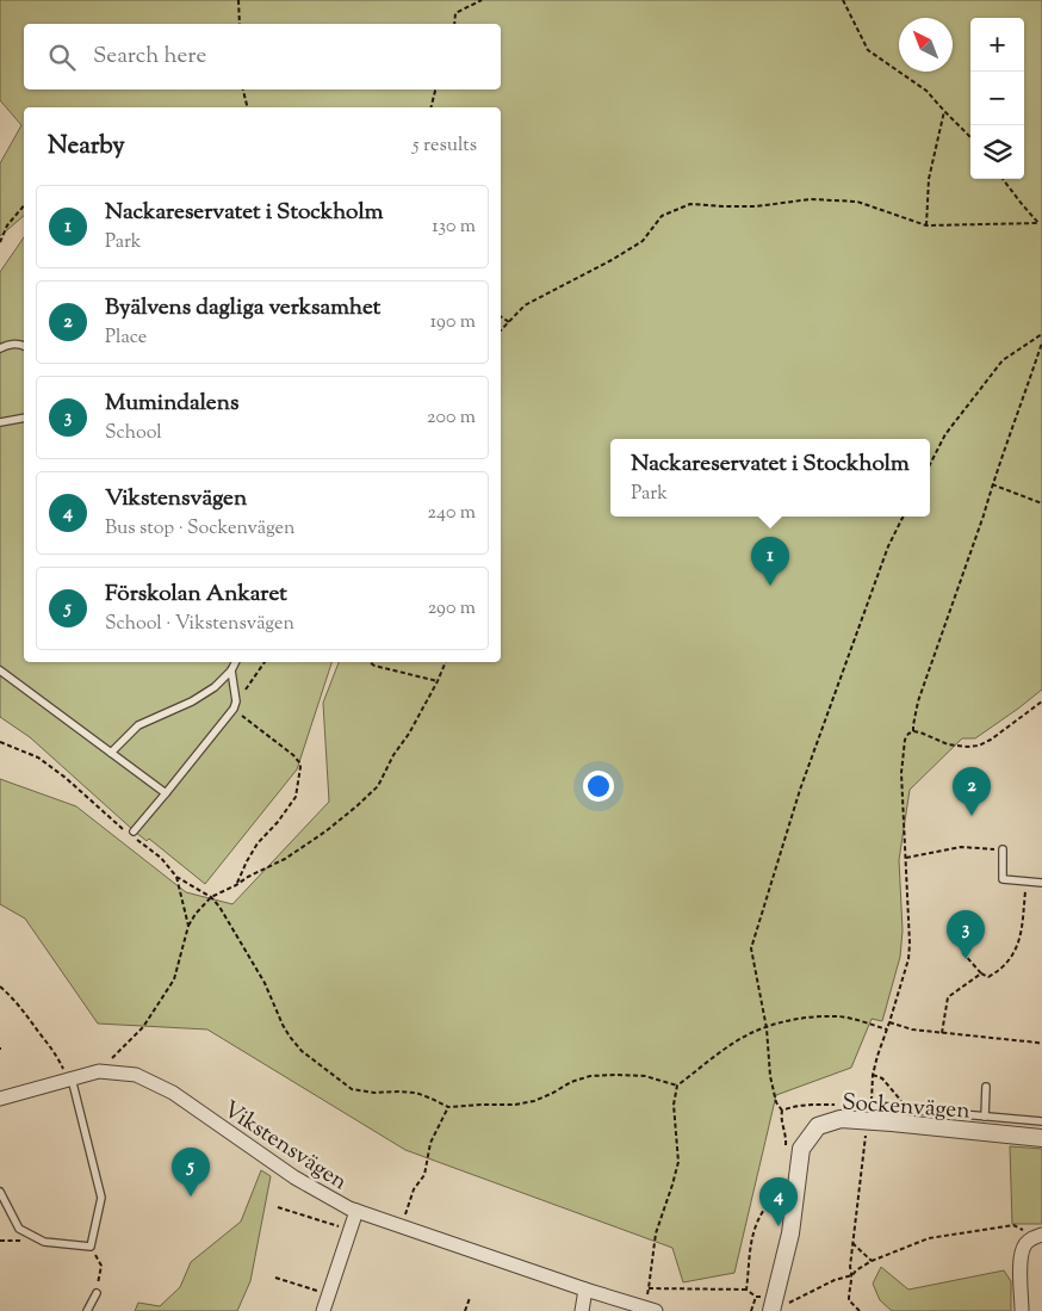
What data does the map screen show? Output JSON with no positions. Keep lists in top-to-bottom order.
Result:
{
  "streets": {
    "street": ["Sockenvägen", "Vikstensvägen"]
  },
  "north": "top left",
  "page": {
    "map_buttons": ["+", "−"],
    "search": "Search here",
    "heading": ["Nearby", "5 results"],
    "list": [
      {
        "mark": "1",
        "name": "Nackareservatet i Stockholm",
        "note": "Park",
        "value": "130 m"
      },
      {
        "mark": "2",
        "name": "Byälvens dagliga verksamhet",
        "note": "Place",
        "value": "190 m"
      },
      {
        "mark": "3",
        "name": "Mumindalens",
        "note": "School",
        "value": "200 m"
      },
      {
        "mark": "4",
        "name": "Vikstensvägen",
        "note": "Bus stop · Sockenvägen",
        "value": "240 m"
      },
      {
        "mark": "5",
        "name": "Förskolan Ankaret",
        "note": "School · Vikstensvägen",
        "value": "290 m"
      }
    ],
    "popup": ["Nackareservatet i Stockholm", "Park"],
    "pins": [
      "1",
      "2",
      "3",
      "5",
      "4"
    ]
  }
}
